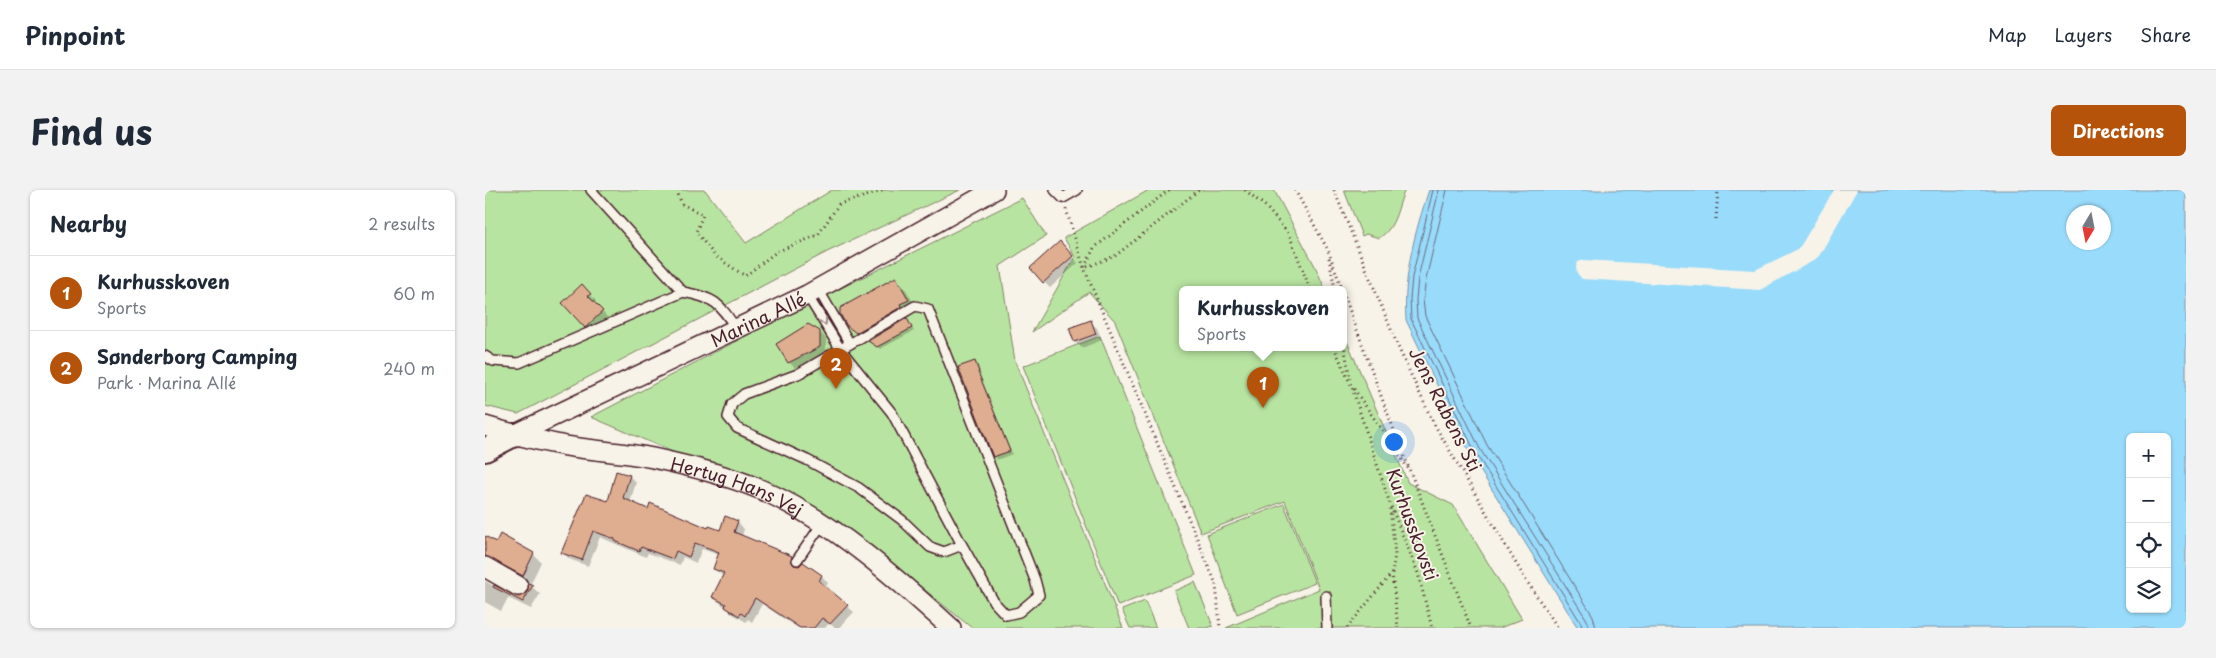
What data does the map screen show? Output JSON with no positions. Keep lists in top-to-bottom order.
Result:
{
  "streets": {
    "street": ["Marina Allé", "Hertug Hans Vej"],
    "path": ["Jens Rabens Sti", "Kurhusskovsti"]
  },
  "crossings": [
    ["Marina Allé", "Hertug Hans Vej"]
  ],
  "north": "bottom",
  "page": {
    "header": "Pinpoint",
    "nav": ["Map", "Layers", "Share"],
    "title": "Find us",
    "buttons": "Directions",
    "heading": ["Nearby", "2 results"],
    "list": [
      {
        "mark": "1",
        "name": "Kurhusskoven",
        "note": "Sports",
        "value": "60 m"
      },
      {
        "mark": "2",
        "name": "Sønderborg Camping",
        "note": "Park · Marina Allé",
        "value": "240 m"
      }
    ],
    "popup": ["Kurhusskoven", "Sports"],
    "pins": ["2", "1"],
    "map_buttons": ["+", "−"]
  }
}
